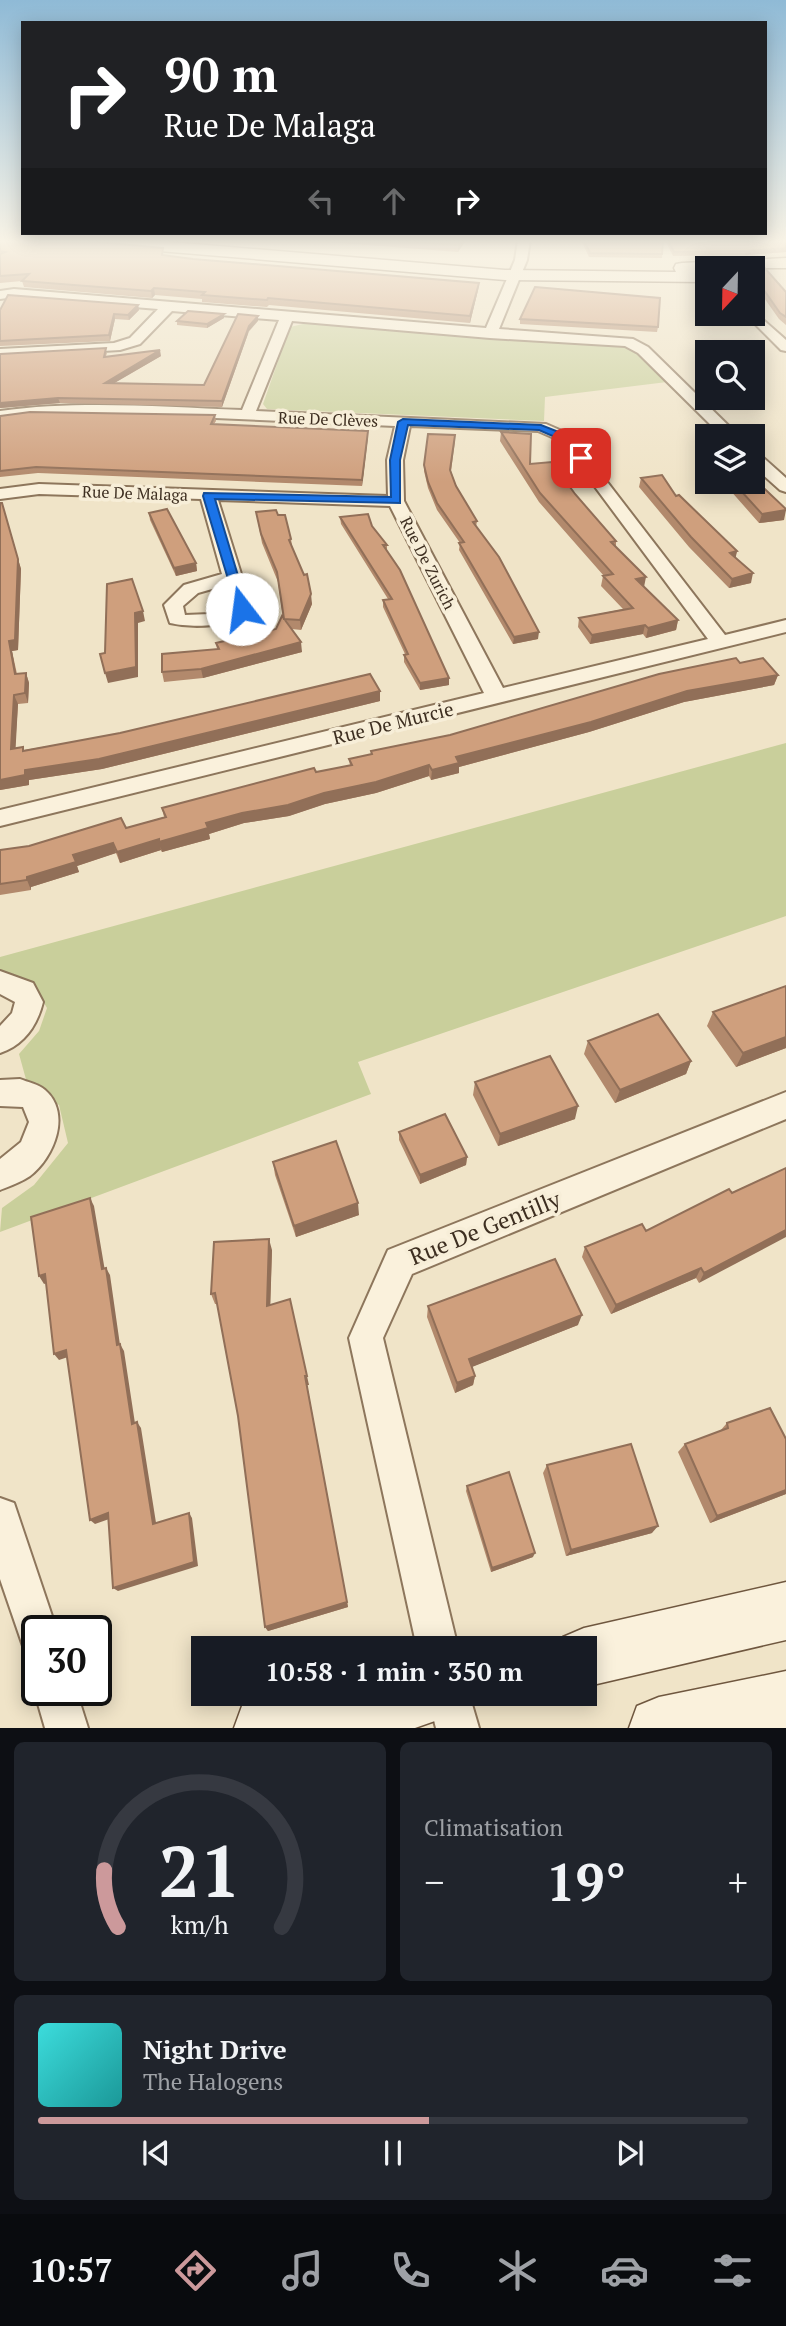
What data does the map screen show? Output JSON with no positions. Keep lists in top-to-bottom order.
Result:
{
  "streets": {
    "street": [
      "Rue De Clèves",
      "Rue De Malaga",
      "Rue De Zurich",
      "Rue De Murcie",
      "Rue De Gentilly"
    ]
  },
  "crossings": [
    ["Rue De Clèves", "Rue De Zurich"],
    ["Rue De Clèves", "Rue De Murcie"],
    ["Rue De Malaga", "Rue De Zurich"],
    ["Rue De Zurich", "Rue De Murcie"]
  ],
  "north": "bottom",
  "page": {
    "turn": ["90 m", "Rue De Malaga"],
    "limit": "30",
    "trip": "10:58 · 1 min · 350 m",
    "tile": "Climatisation",
    "heat": ["−", "19°", "+"],
    "song": ["Night Drive", "The Halogens"],
    "tabs": "10:57",
    "gauge": ["21", "km/h"]
  }
}
